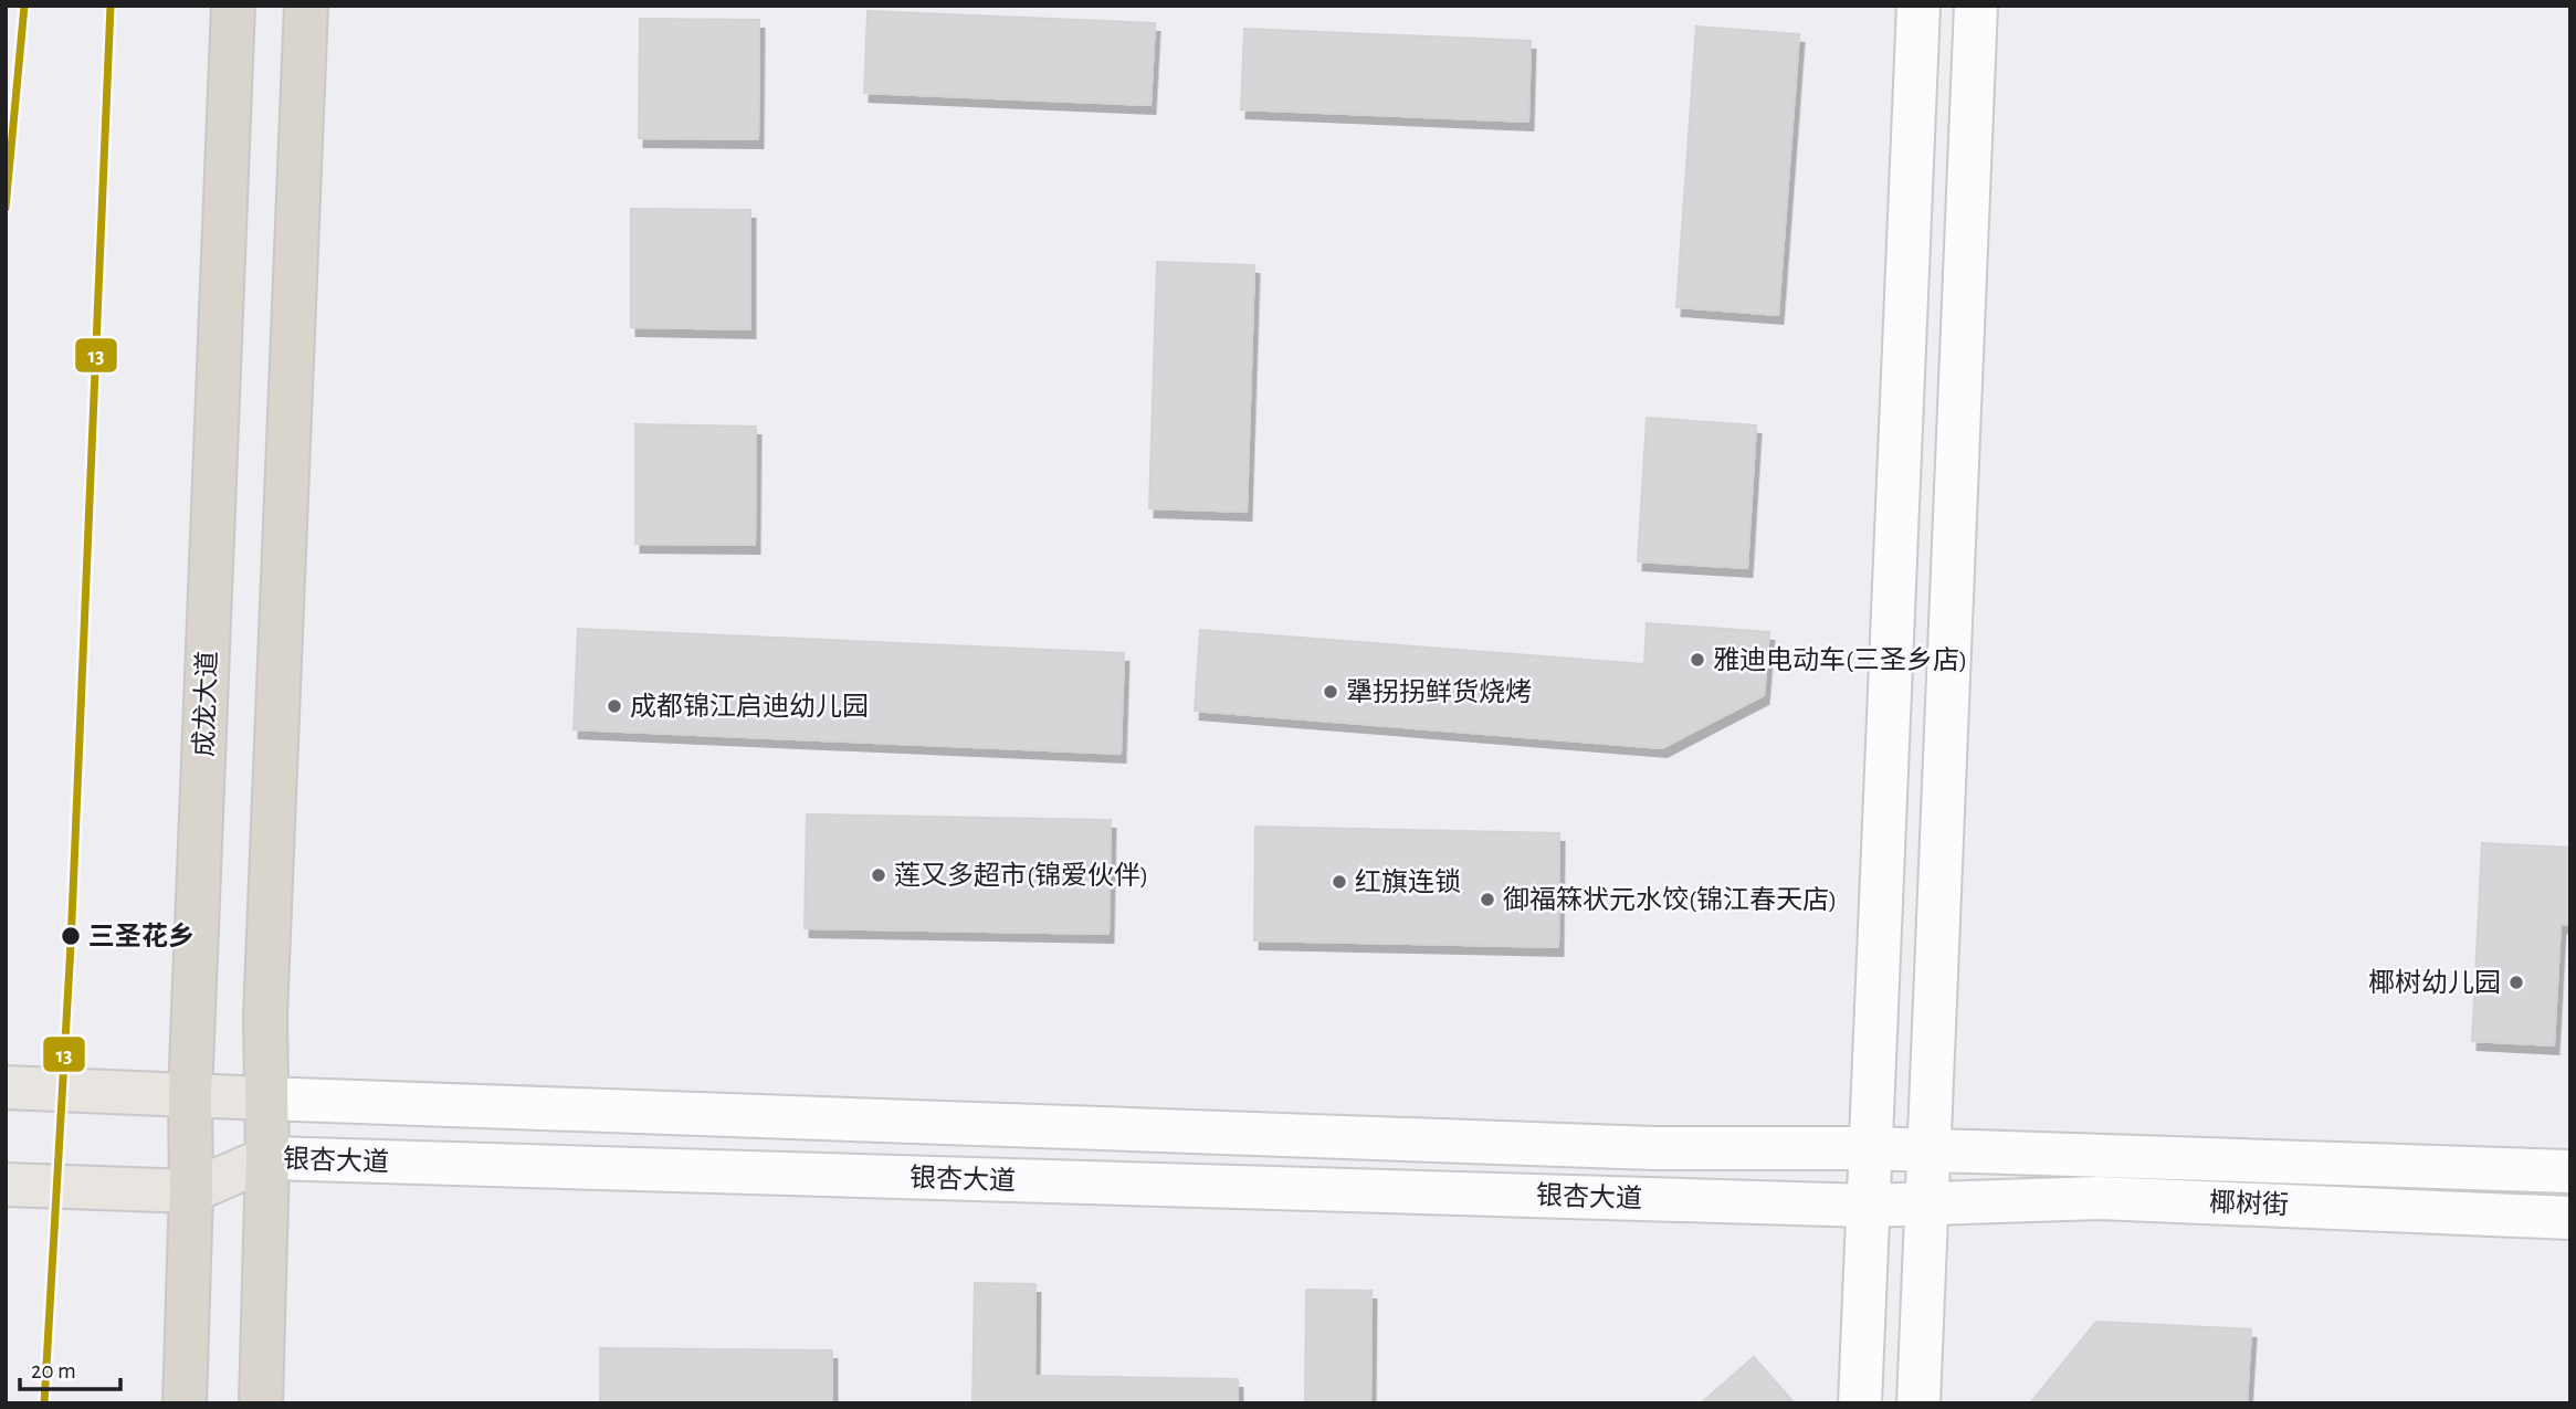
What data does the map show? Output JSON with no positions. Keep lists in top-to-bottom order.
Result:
{
  "streets": {
    "highway": ["成龙大道"],
    "main road": ["银杏大道"],
    "street": ["椰树街"]
  },
  "crossings": [
    ["成龙大道", "银杏大道"],
    ["银杏大道", "椰树街"]
  ],
  "places": [
    "雅迪电动车(三圣乡店)",
    "犟拐拐鲜货烧烤",
    "成都锦江启迪幼儿园",
    "莲又多超市(锦爱伙伴)",
    "红旗连锁",
    "御福箖状元水饺(锦江春天店)",
    "三圣花乡",
    "椰树幼儿园"
  ],
  "lines": ["transit line 13"],
  "scale_bar": "20 m"
}
